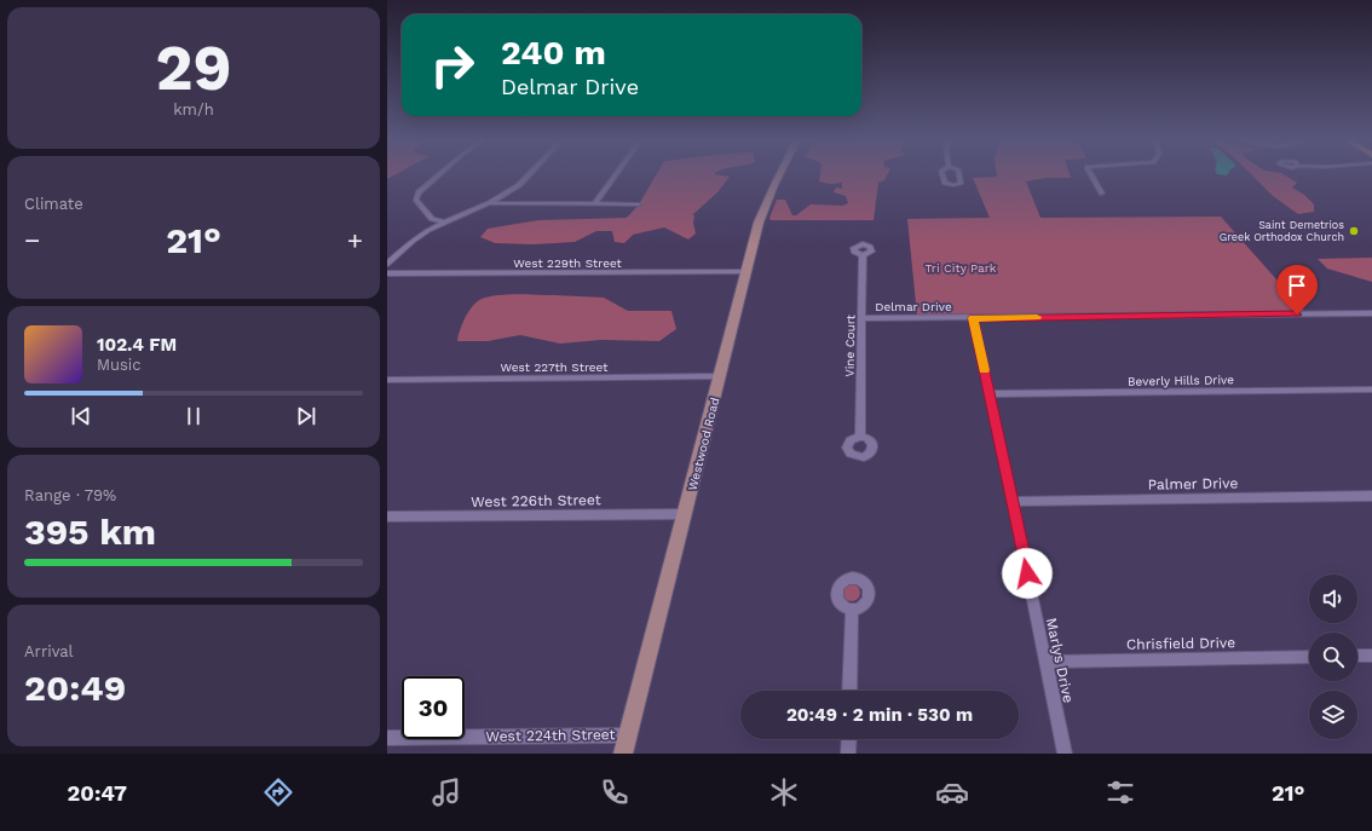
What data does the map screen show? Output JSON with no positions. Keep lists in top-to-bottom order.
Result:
{
  "streets": {
    "street": [
      "West 229th Street",
      "Delmar Drive",
      "Vine Court",
      "West 227th Street",
      "Beverly Hills Drive",
      "Westwood Road",
      "Palmer Drive",
      "West 226th Street",
      "Chrisfield Drive",
      "Marlys Drive",
      "West 224th Street"
    ]
  },
  "crossings": [
    ["West 229th Street", "Westwood Road"],
    ["Delmar Drive", "Vine Court"],
    ["Delmar Drive", "Marlys Drive"],
    ["West 227th Street", "Westwood Road"],
    ["Beverly Hills Drive", "Marlys Drive"],
    ["Westwood Road", "West 226th Street"],
    ["Westwood Road", "West 224th Street"],
    ["Palmer Drive", "Marlys Drive"],
    ["Chrisfield Drive", "Marlys Drive"]
  ],
  "parks": ["Tri City Park"],
  "places": ["Saint Demetrios Greek Orthodox Church"],
  "page": {
    "tile": [
      ["29", "km/h"],
      "Climate",
      ["Range · 79%", "395 km"],
      ["Arrival", "20:49"]
    ],
    "turn": ["240 m", "Delmar Drive"],
    "heat": ["−", "21°", "+"],
    "song": ["102.4 FM", "Music"],
    "limit": "30",
    "trip": "20:49 · 2 min · 530 m",
    "tabs": ["20:47", "21°"]
  }
}
